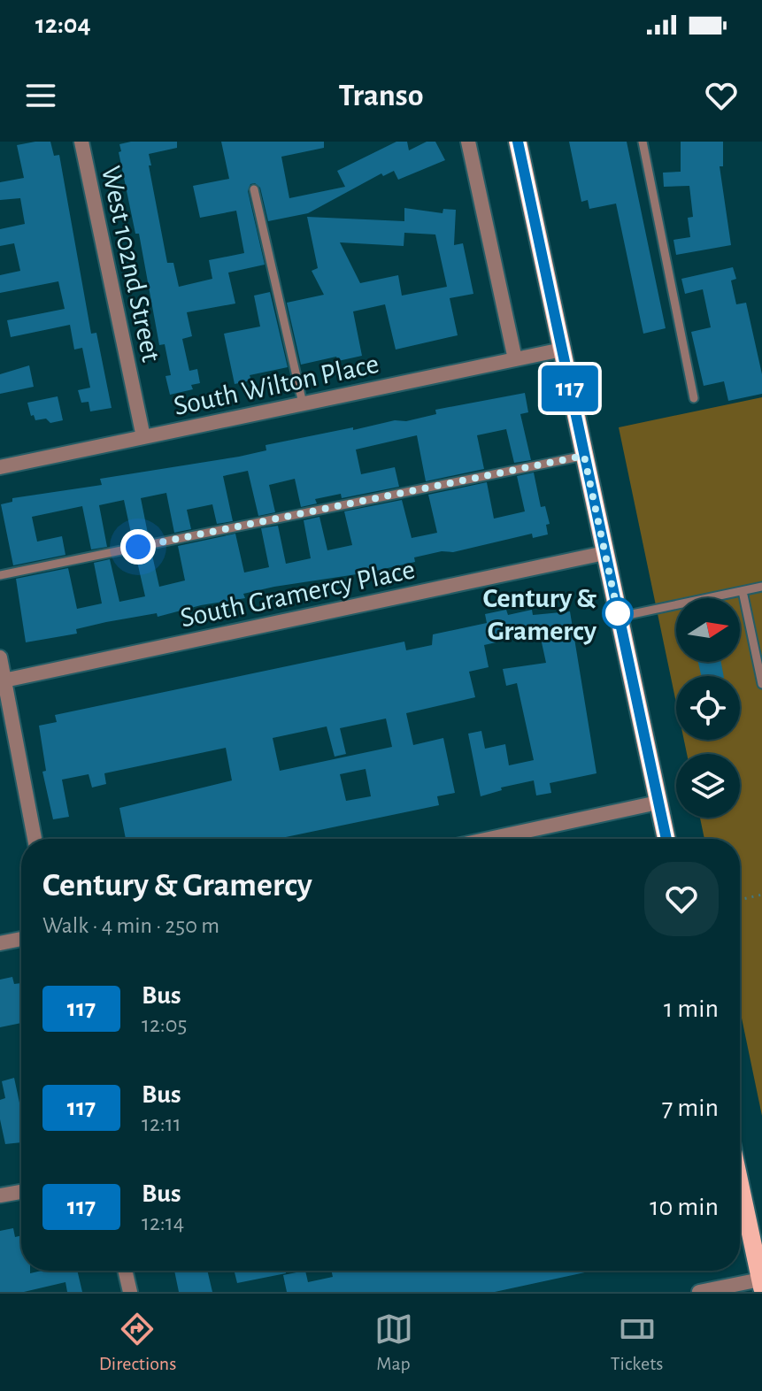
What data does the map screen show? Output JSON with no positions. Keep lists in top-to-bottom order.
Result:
{
  "streets": {
    "street": ["West 102nd Street", "South Wilton Place", "South Gramercy Place"]
  },
  "crossings": [
    ["West 102nd Street", "South Wilton Place"]
  ],
  "places": ["Century & Gramercy"],
  "lines": ["bus line 117"],
  "north": "right",
  "page": {
    "status": "12:04",
    "header": "Transo",
    "on_map": "117",
    "heading": ["Century & Gramercy", "Walk · 4 min · 250 m"],
    "list": [
      {
        "mark": "117",
        "name": "Bus",
        "note": "12:05",
        "value": "1 min"
      },
      {
        "mark": "117",
        "name": "Bus",
        "note": "12:11",
        "value": "7 min"
      },
      {
        "mark": "117",
        "name": "Bus",
        "note": "12:14",
        "value": "10 min"
      }
    ],
    "tabs": ["Directions", "Map", "Tickets"]
  }
}
